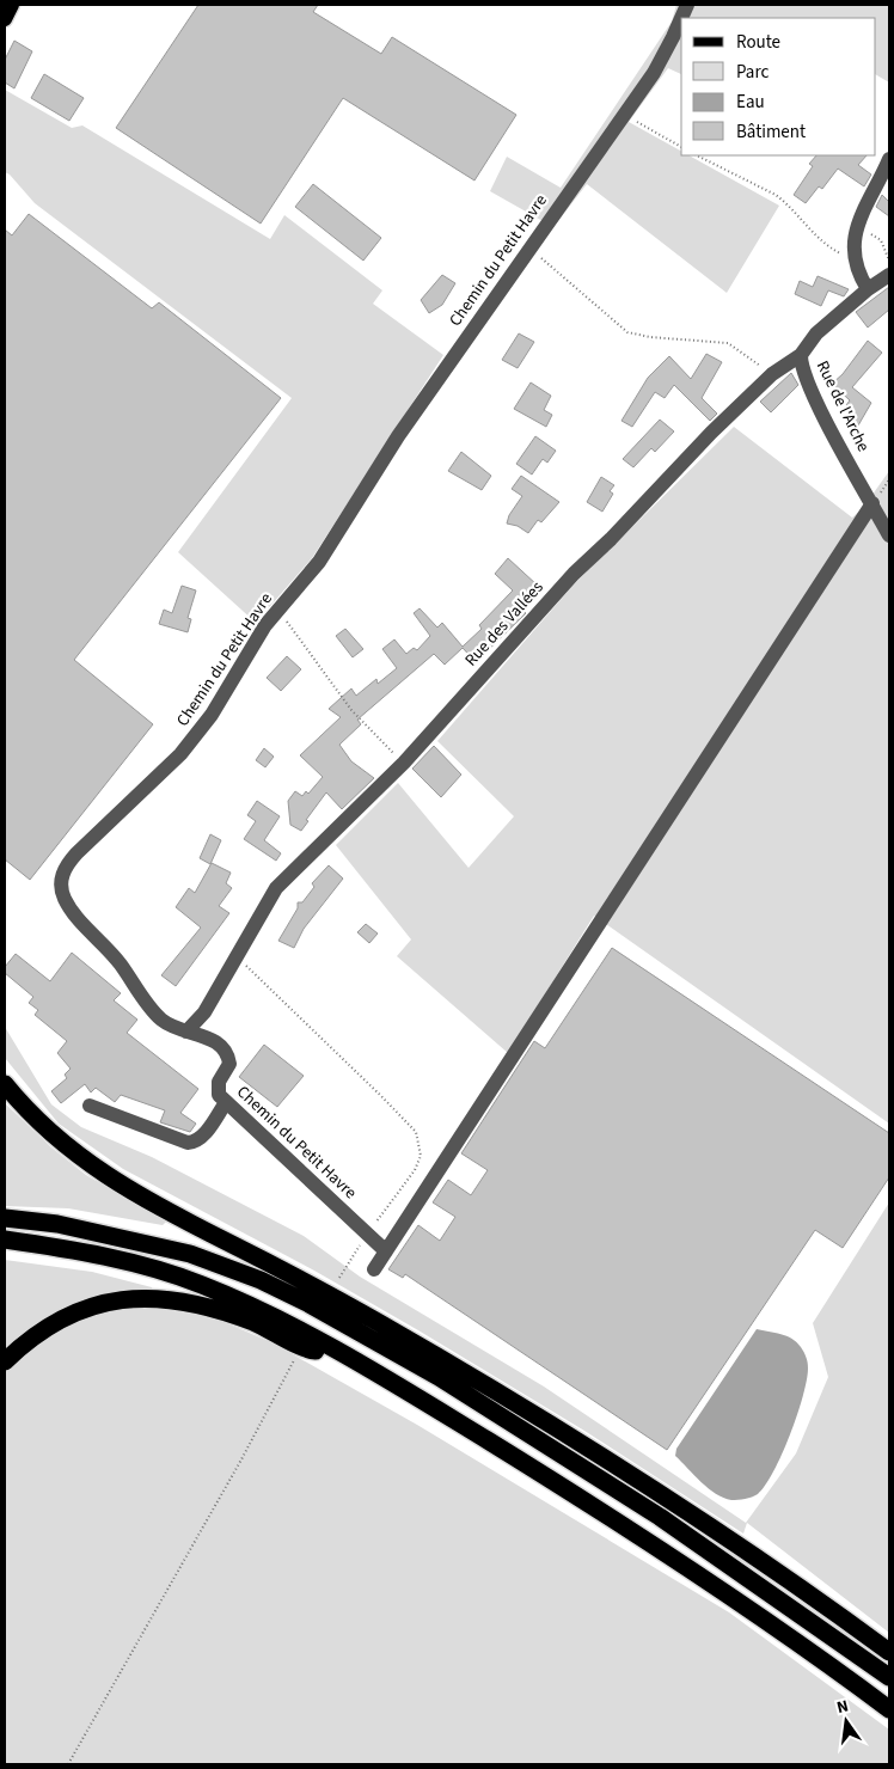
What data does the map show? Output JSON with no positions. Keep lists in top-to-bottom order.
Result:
{
  "streets": {
    "street": ["Chemin du Petit Havre", "Rue de l'Arche", "Rue des Vallées"]
  },
  "crossings": [
    ["Chemin du Petit Havre", "Rue des Vallées"],
    ["Rue de l'Arche", "Rue des Vallées"]
  ],
  "legend": [
    "Route",
    "Parc",
    "Eau",
    "Bâtiment"
  ],
  "north": "top"
}
